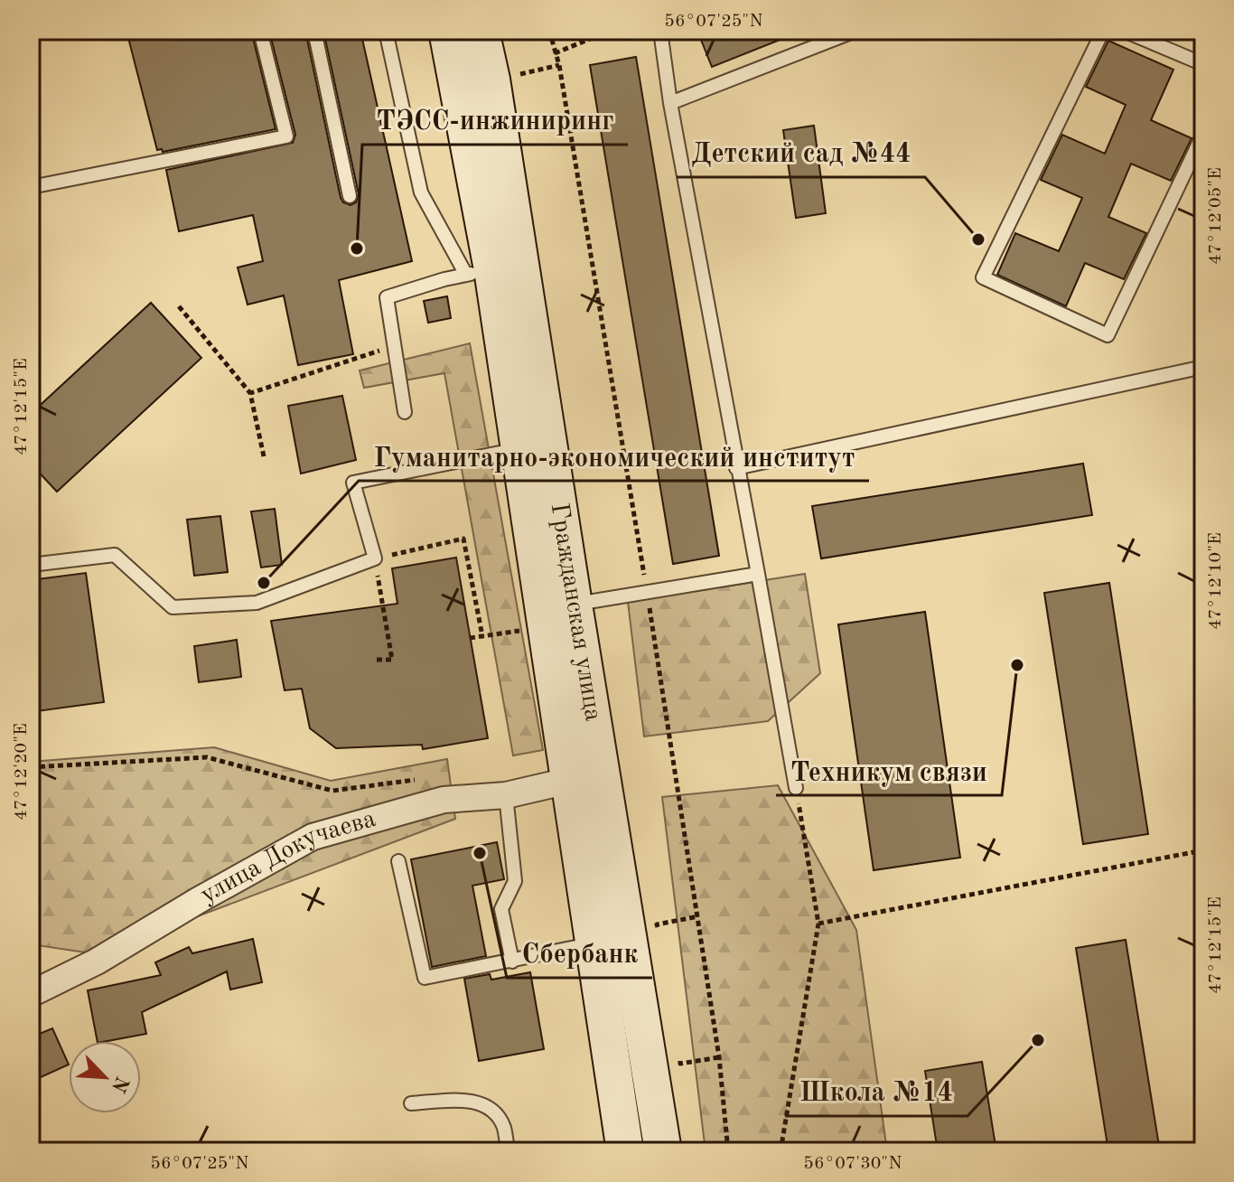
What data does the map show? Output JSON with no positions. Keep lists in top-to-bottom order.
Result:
{
  "streets": {
    "main road": ["Гражданская улица"],
    "street": ["улица Докучаева"]
  },
  "crossings": [
    ["Гражданская улица", "улица Докучаева"]
  ],
  "places": [
    "Детский сад №44",
    "ТЭСС-инжиниринг",
    "Гуманитарно-экономический институт",
    "Техникум связи",
    "Сбербанк",
    "Школа №14"
  ],
  "north": "bottom right",
  "coordinates": [
    "56°07'25\"N",
    "47°12'05\"E",
    "47°12'15\"E",
    "47°12'10\"E",
    "47°12'20\"E",
    "56°07'30\"N"
  ]
}
